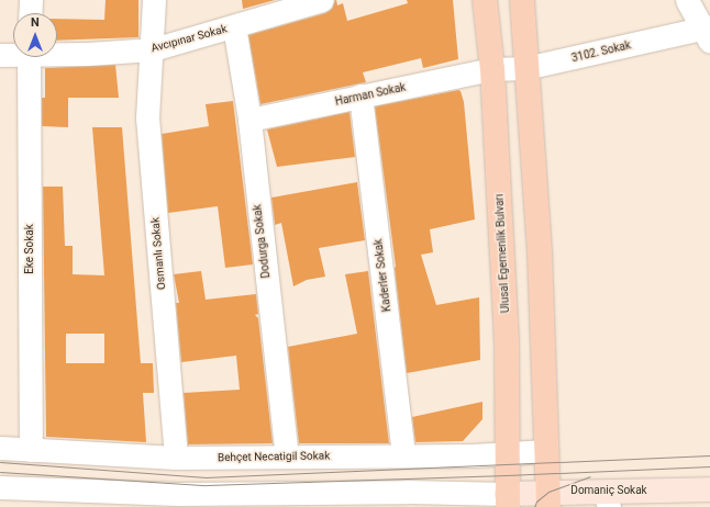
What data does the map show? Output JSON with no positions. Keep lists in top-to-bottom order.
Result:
{
  "streets": {
    "main road": ["Ulusal Egemenlik Bulvarı"],
    "street": [
      "Avcıpınar Sokak",
      "3102. Sokak",
      "Harman Sokak",
      "Dodurga Sokak",
      "Eke Sokak",
      "Osmanlı Sokak",
      "Kaderler Sokak",
      "Behçet Necatigil Sokak",
      "Domaniç Sokak"
    ]
  },
  "crossings": [
    ["Avcıpınar Sokak", "Dodurga Sokak"],
    ["Avcıpınar Sokak", "Osmanlı Sokak"],
    ["3102. Sokak", "Harman Sokak"],
    ["3102. Sokak", "Ulusal Egemenlik Bulvarı"],
    ["Harman Sokak", "Dodurga Sokak"],
    ["Harman Sokak", "Ulusal Egemenlik Bulvarı"],
    ["Harman Sokak", "Kaderler Sokak"],
    ["Dodurga Sokak", "Behçet Necatigil Sokak"],
    ["Eke Sokak", "Behçet Necatigil Sokak"],
    ["Osmanlı Sokak", "Behçet Necatigil Sokak"],
    ["Ulusal Egemenlik Bulvarı", "Behçet Necatigil Sokak"],
    ["Ulusal Egemenlik Bulvarı", "Domaniç Sokak"],
    ["Kaderler Sokak", "Behçet Necatigil Sokak"]
  ],
  "north": "top"
}
